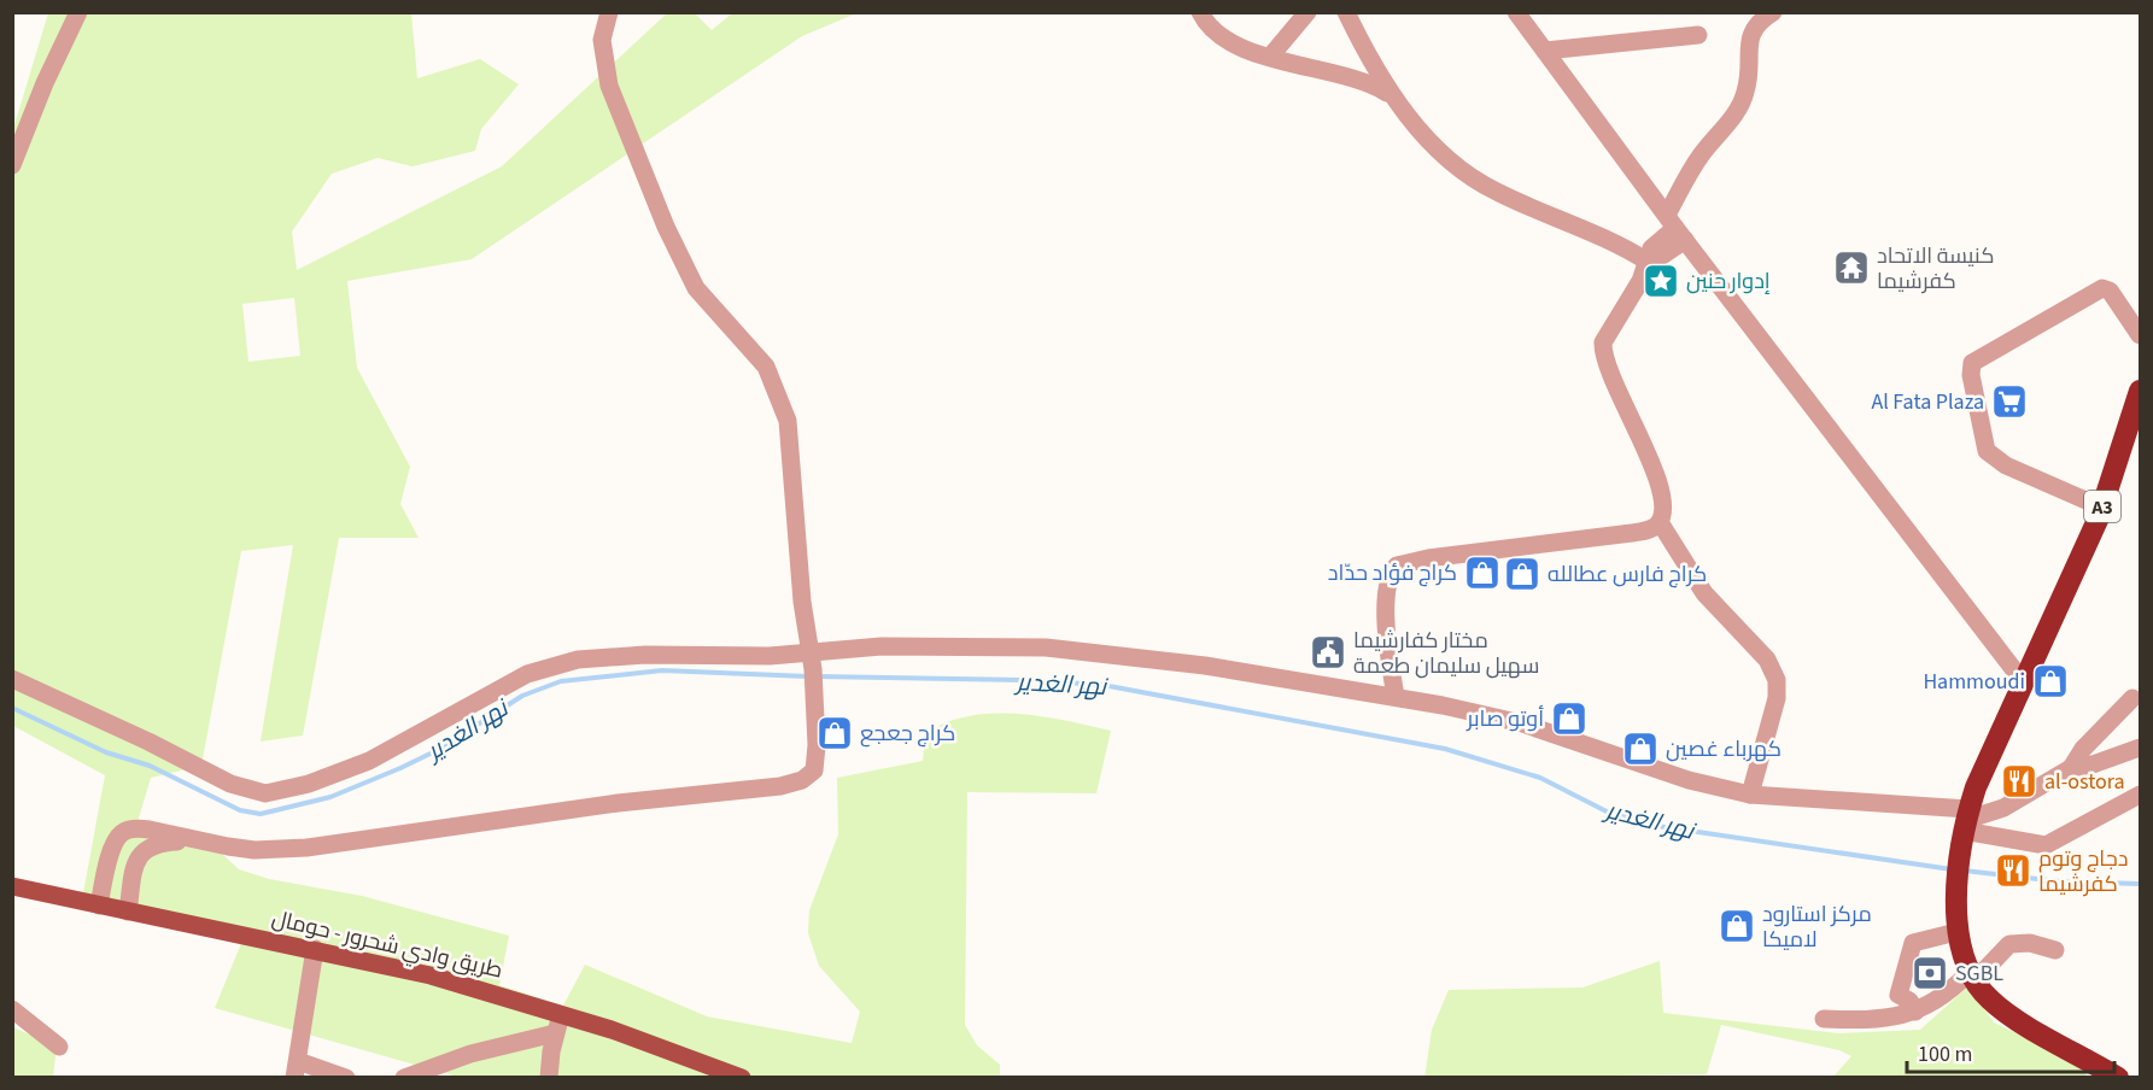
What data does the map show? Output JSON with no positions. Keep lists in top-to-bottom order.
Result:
{
  "streets": {
    "highway": ["A3"],
    "main road": ["طريق وادي شحرور - حومال"]
  },
  "water": ["نهر الغدير"],
  "places": {
    "temple": ["كنيسة الاتحاد كفرشيما"],
    "place": ["إدوار حنين"],
    "supermarket": ["Al Fata Plaza"],
    "shop": [
      "كراج فؤاد حدّاد",
      "كراج فارس عطالله",
      "Hammoudi",
      "أوتو صابر",
      "كراج جعجع",
      "كهرباء غصين",
      "مركز استارود لاميكا"
    ],
    "public building": ["مختار كفارشيما سهيل سليمان طعمة"],
    "restaurant": ["al-ostora", "دجاج وتوم كفرشيما"],
    "bank": ["SGBL"]
  },
  "scale_bar": "100 m"
}
